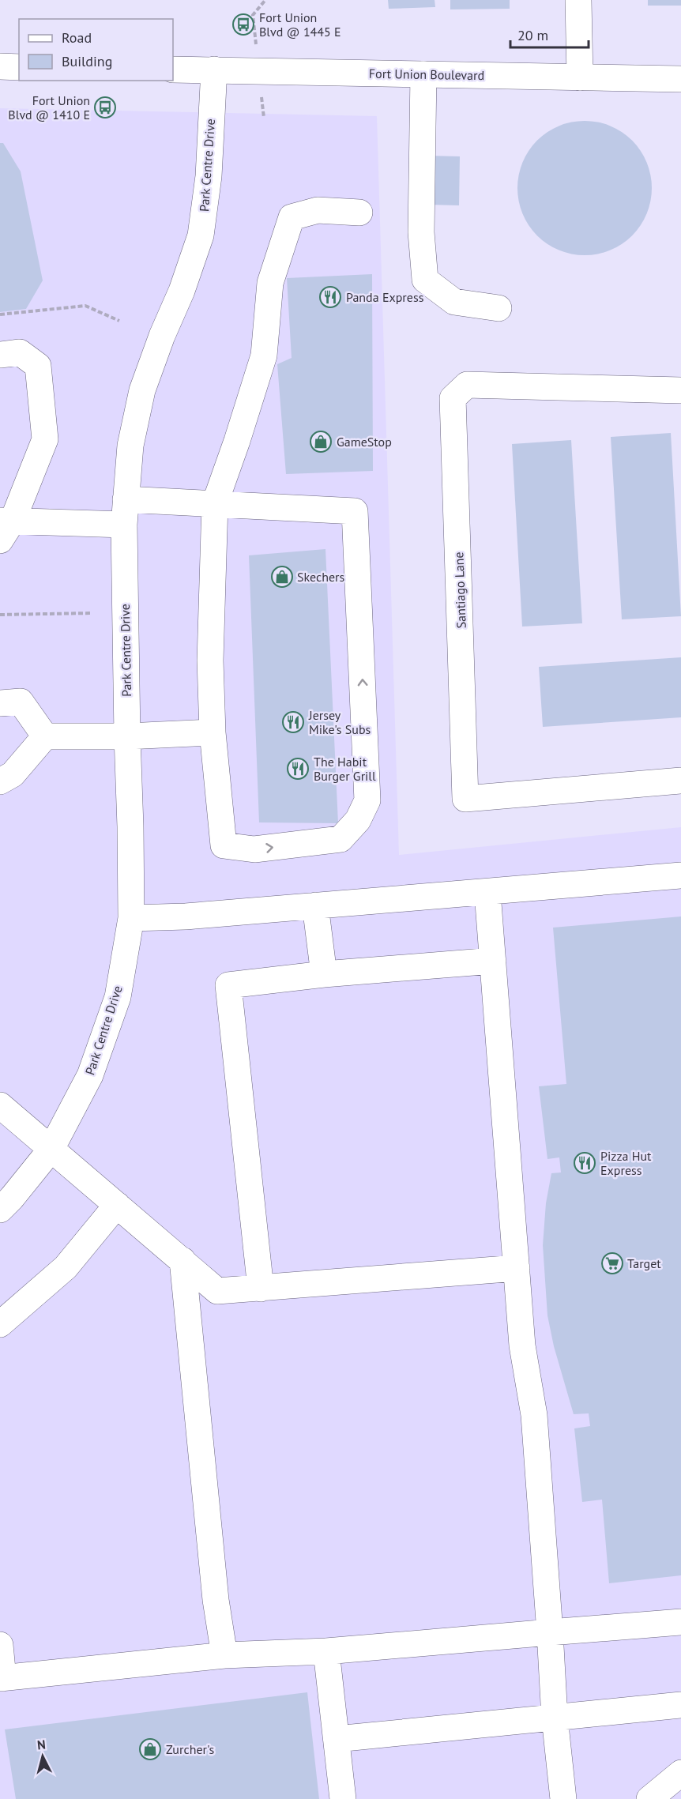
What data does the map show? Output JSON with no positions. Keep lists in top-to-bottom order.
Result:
{
  "streets": {
    "street": ["Fort Union Boulevard", "Park Centre Drive", "Santiago Lane"]
  },
  "crossings": [
    ["Fort Union Boulevard", "Park Centre Drive"]
  ],
  "places": {
    "bus stop": ["Fort Union Blvd @ 1445 E", "Fort Union Blvd @ 1410 E"],
    "restaurant": [
      "Panda Express",
      "Jersey Mike's Subs",
      "The Habit Burger Grill",
      "Pizza Hut Express"
    ],
    "shop": ["GameStop", "Skechers", "Zurcher's"],
    "supermarket": ["Target"]
  },
  "legend": ["Road", "Building"],
  "scale_bar": "20 m",
  "north": "top"
}
